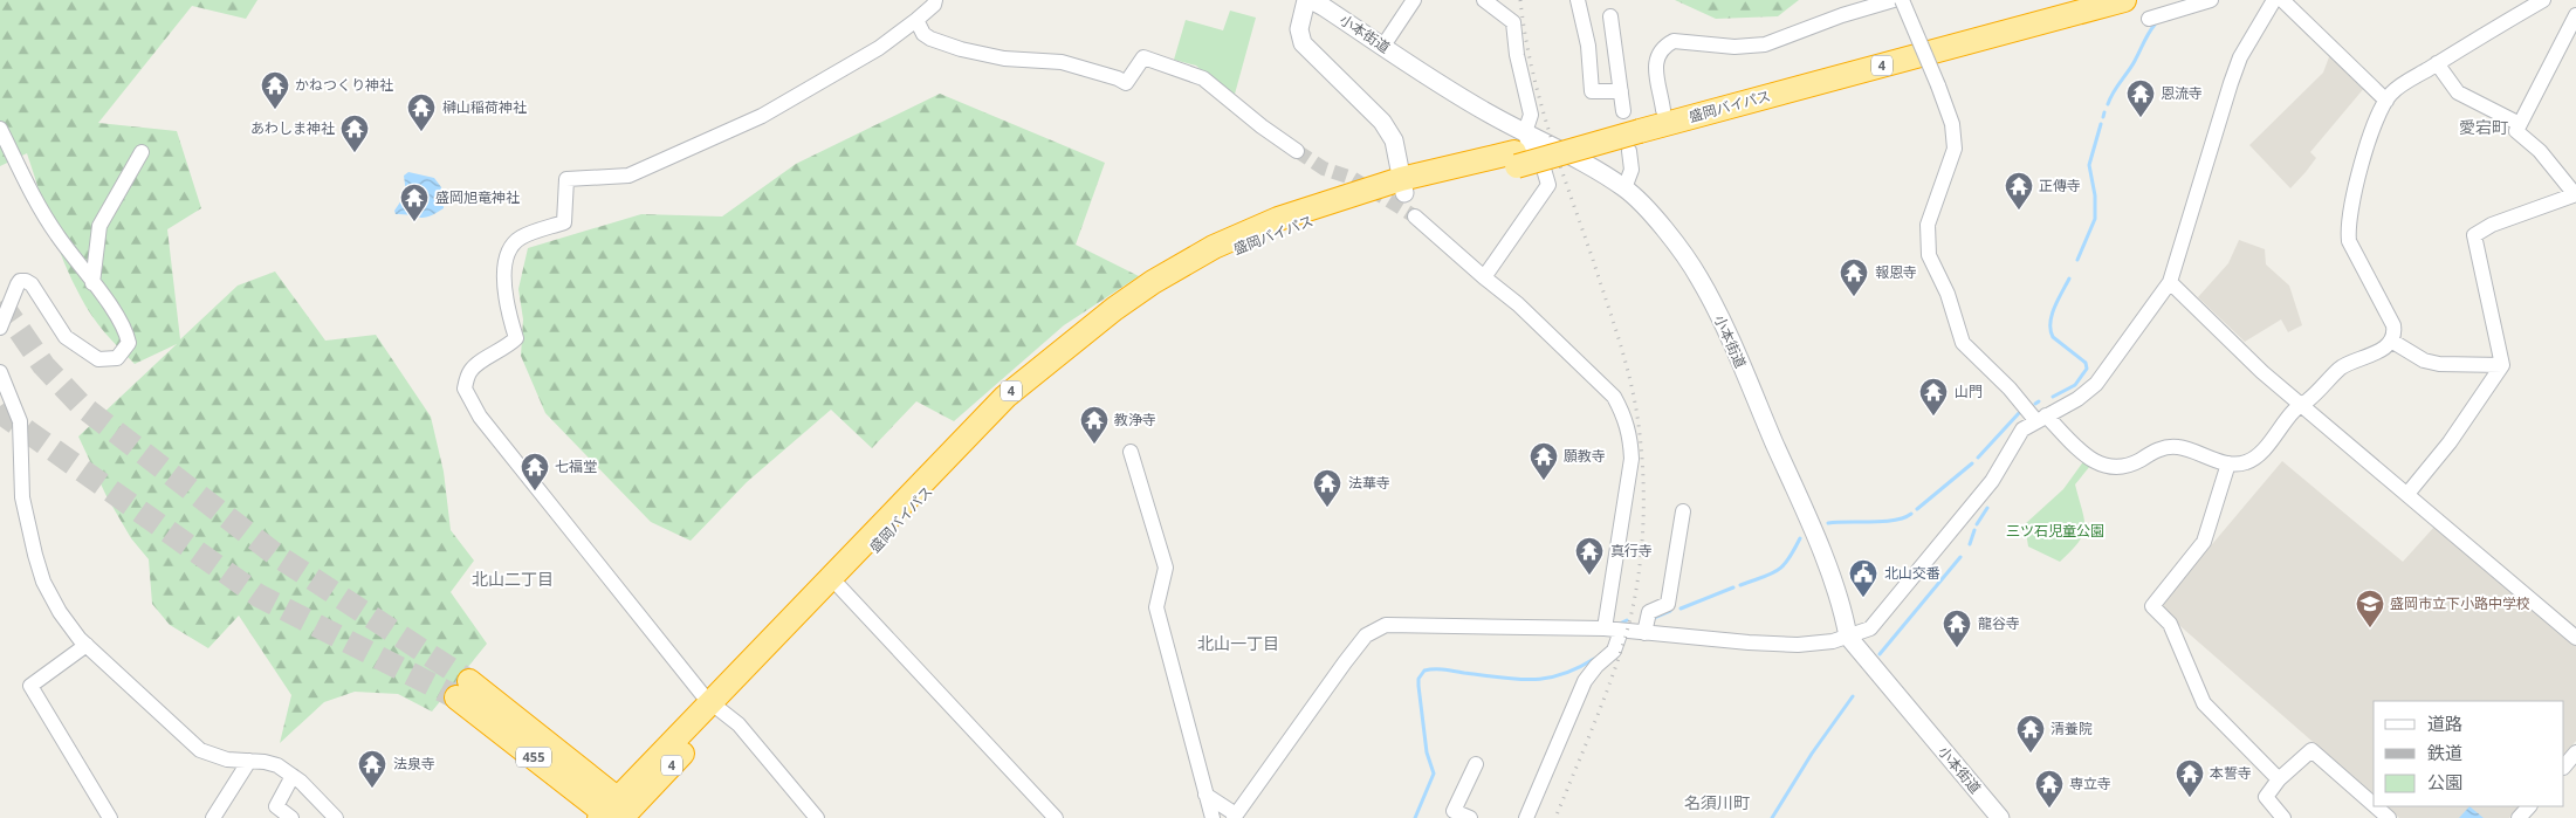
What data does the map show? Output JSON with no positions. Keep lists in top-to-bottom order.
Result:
{
  "streets": {
    "highway": ["4", "盛岡バイパス", "455"],
    "street": ["小本街道"]
  },
  "crossings": [
    ["小本街道", "盛岡バイパス"],
    ["盛岡バイパス", "455"]
  ],
  "districts": [
    "愛宕町",
    "北山二丁目",
    "北山一丁目",
    "名須川町"
  ],
  "parks": ["三ツ石児童公園"],
  "places": {
    "temple": [
      "かねつくり神社",
      "恩流寺",
      "榊山稲荷神社",
      "あわしま神社",
      "正傳寺",
      "盛岡旭竜神社",
      "報恩寺",
      "山門",
      "教浄寺",
      "願教寺",
      "七福堂",
      "法華寺",
      "真行寺",
      "龍谷寺",
      "清養院",
      "法泉寺",
      "本誓寺",
      "専立寺"
    ],
    "public building": ["北山交番"],
    "school or university": ["盛岡市立下小路中学校"]
  },
  "legend": ["道路", "鉄道", "公園"]
}
